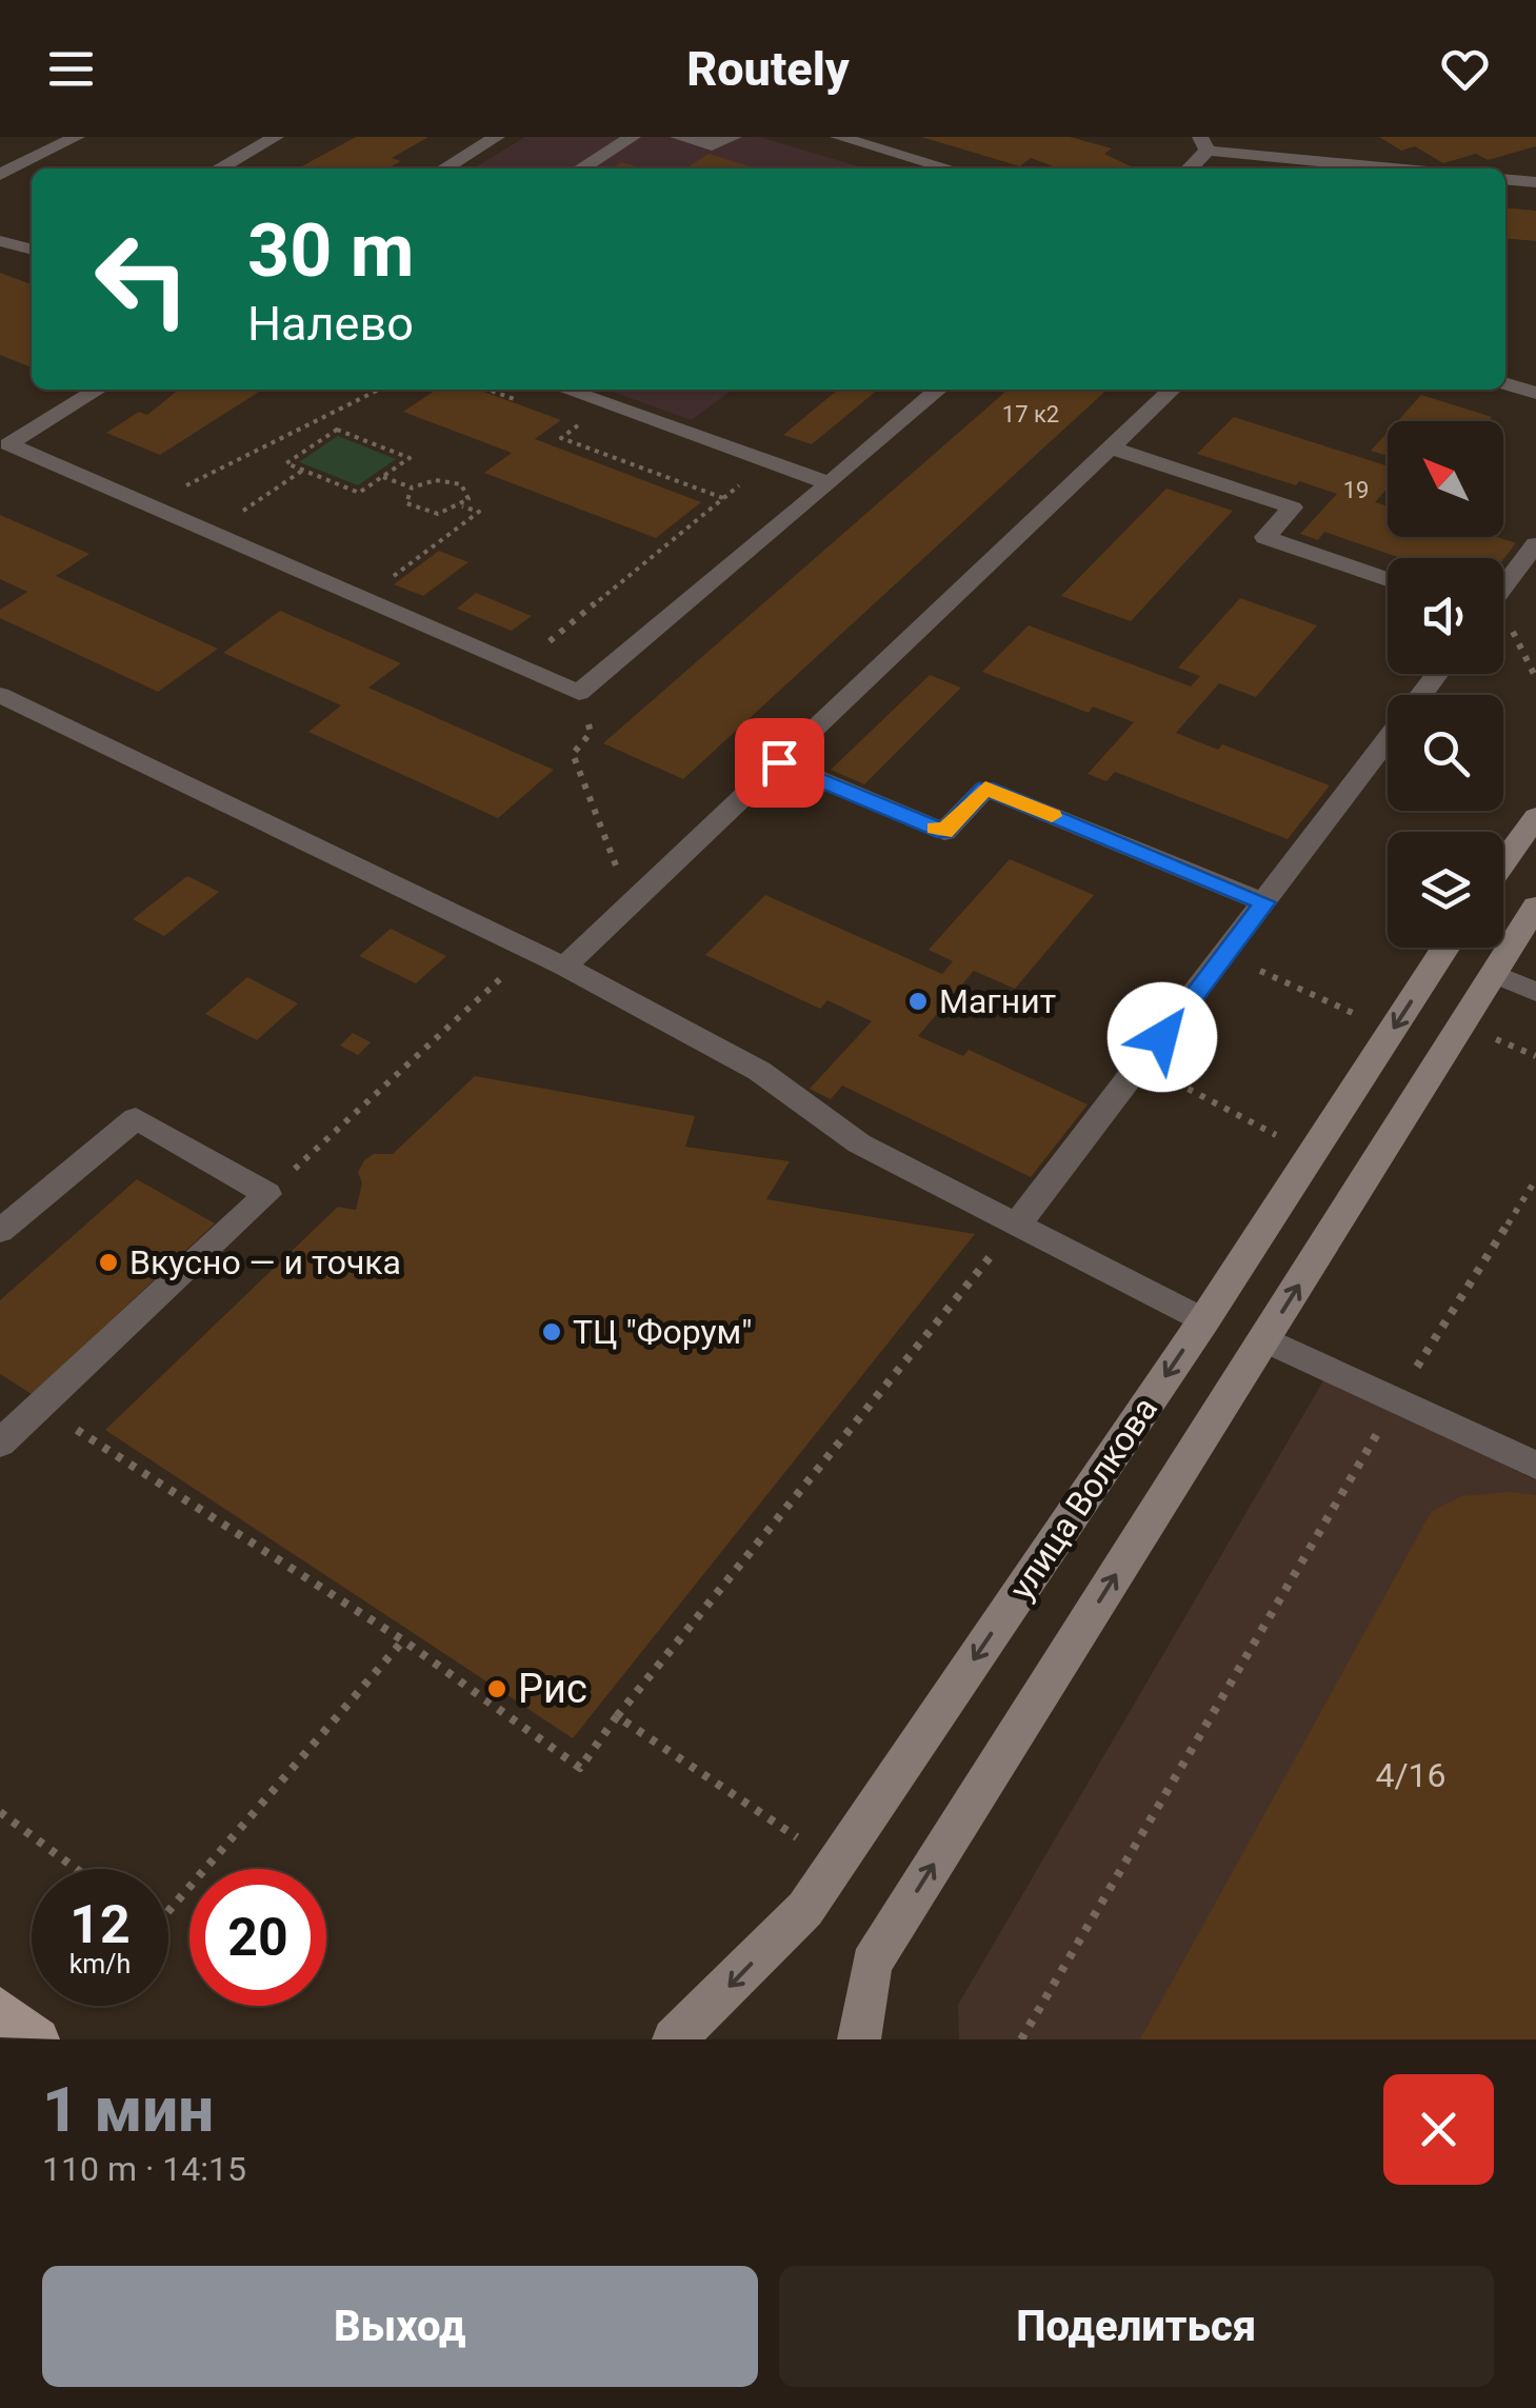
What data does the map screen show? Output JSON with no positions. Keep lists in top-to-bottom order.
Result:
{
  "streets": {
    "main road": ["улица Волкова"]
  },
  "places": [
    "Магнит",
    "Вкусно — и точка",
    "ТЦ \"Форум\"",
    "Рис"
  ],
  "house_numbers": ["17 к2", "19", "4/16"],
  "north": "top left",
  "page": {
    "header": "Routely",
    "turn": ["30 m", "Налево"],
    "speed": "12 km/h",
    "limit": "20",
    "heading": ["1 мин", "110 m · 14:15"],
    "buttons": ["Выход", "Поделиться"]
  }
}
